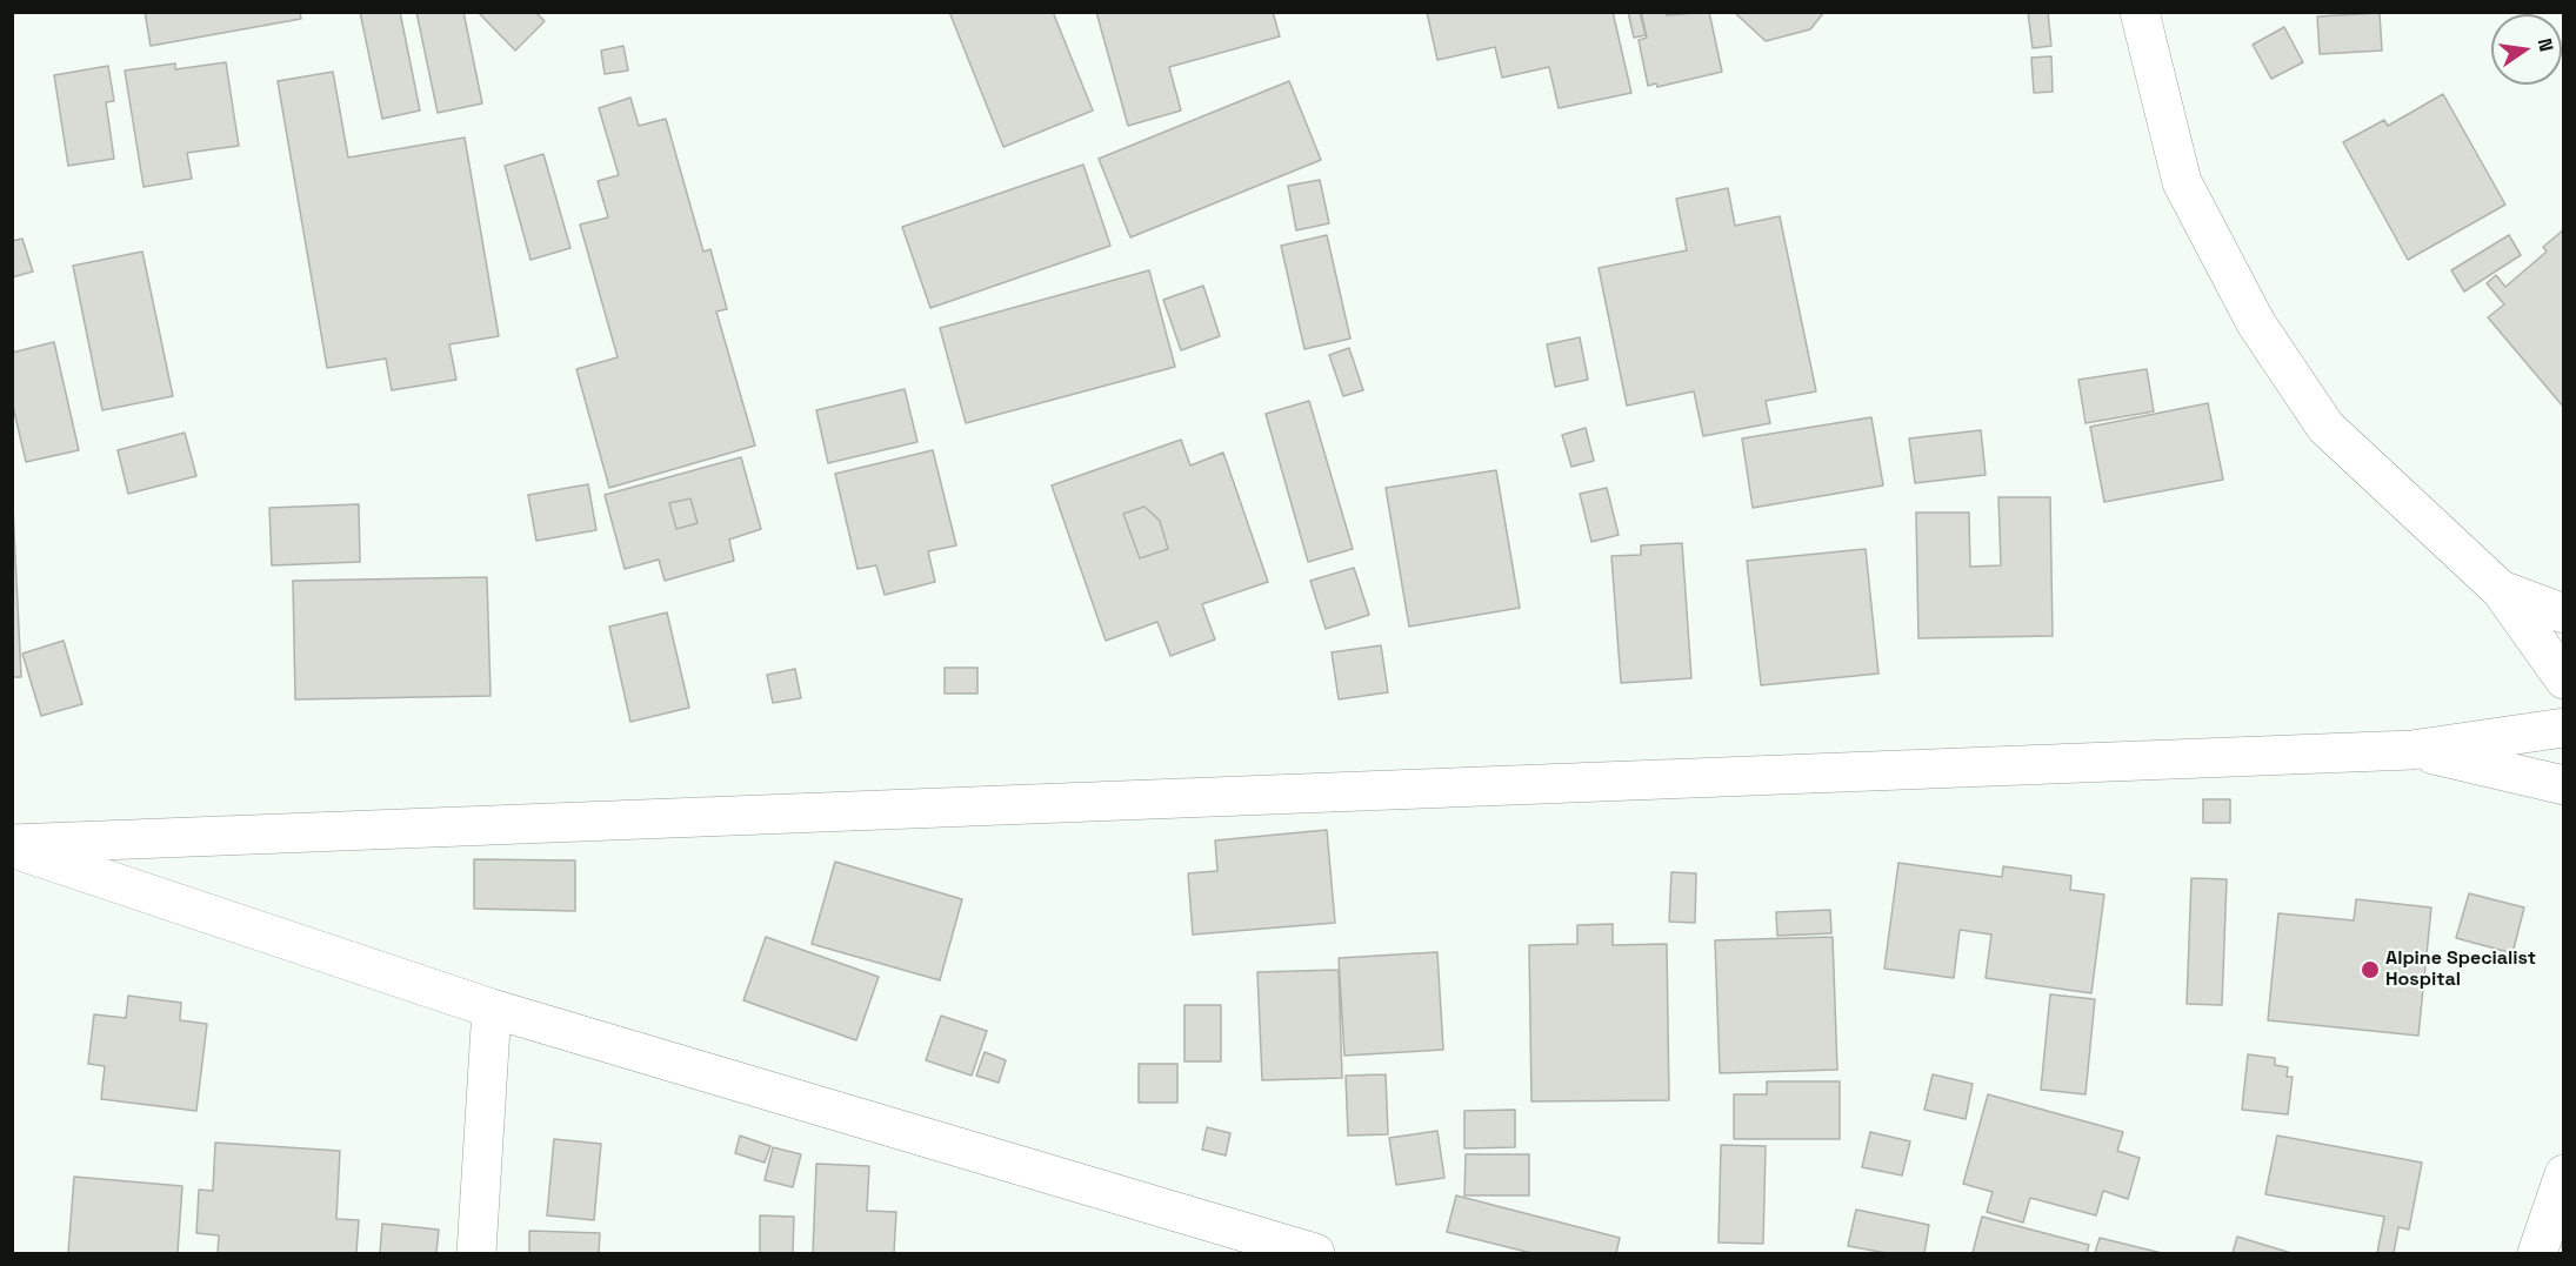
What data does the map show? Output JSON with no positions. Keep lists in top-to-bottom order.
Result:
{
  "places": ["Alpine Specialist Hospital"],
  "north": "right"
}
